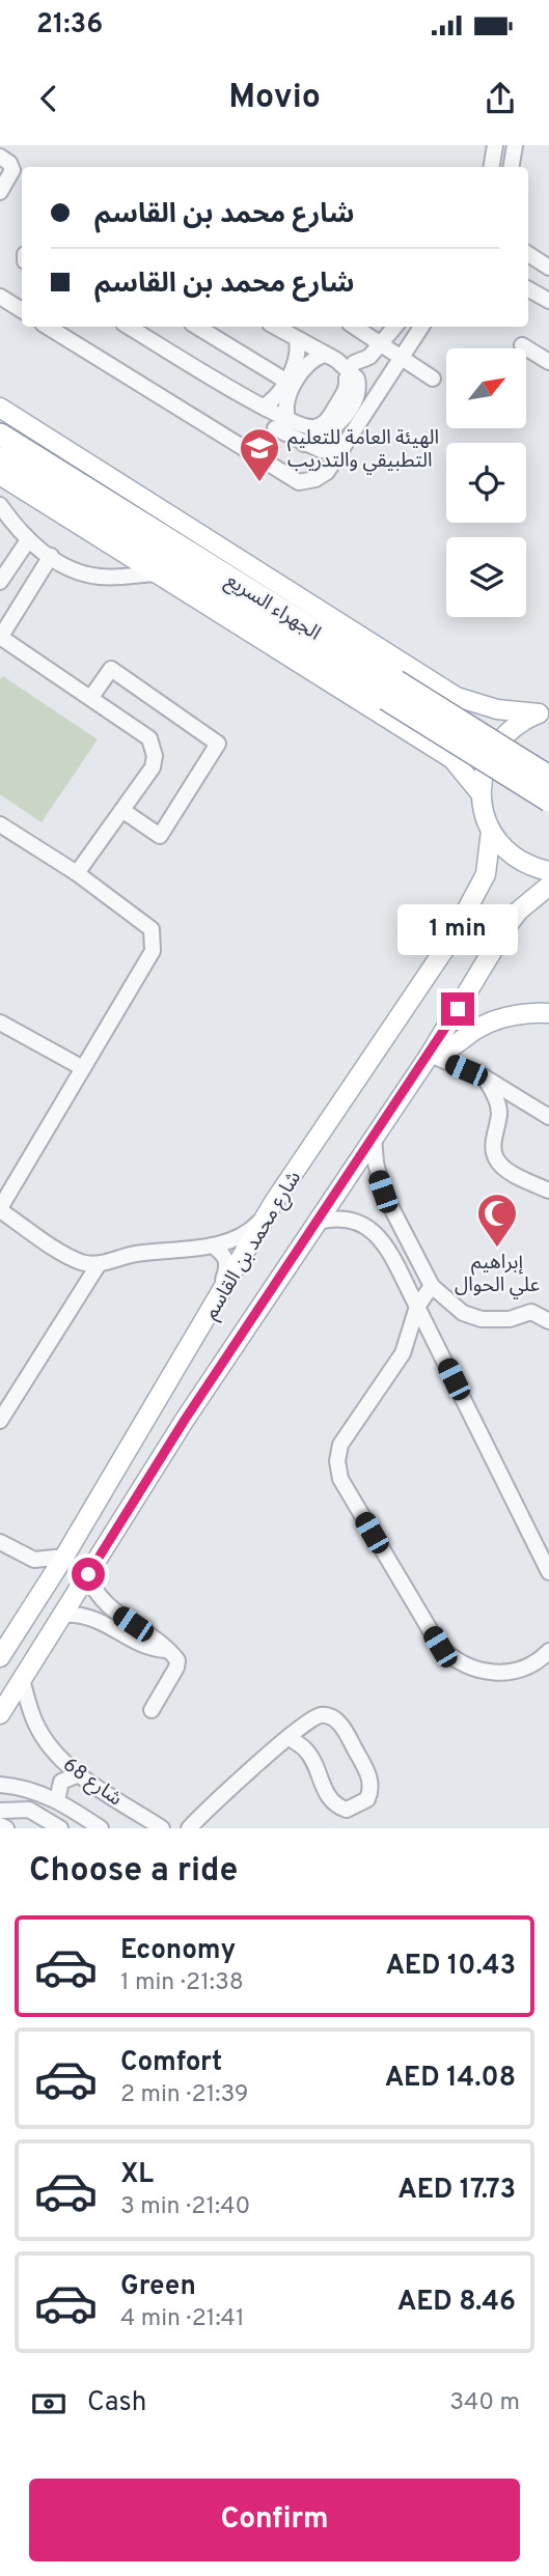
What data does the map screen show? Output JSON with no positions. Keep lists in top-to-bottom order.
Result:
{
  "streets": {
    "highway": ["الجهراء السريع"],
    "main road": ["شارع محمد بن القاسم"],
    "street": ["شارع 68"]
  },
  "crossings": [
    ["شارع محمد بن القاسم", "شارع 68"]
  ],
  "places": {
    "school or university": ["الهيئة العامة للتعليم التطبيقي والتدريب"],
    "mosque": ["إبراهيم علي الحوال"]
  },
  "north": "top right",
  "page": {
    "status": "21:36",
    "header": "Movio",
    "banner": ["شارع محمد بن القاسم", "شارع محمد بن القاسم"],
    "bubble": "1 min",
    "heading": "Choose a ride",
    "list": [
      {
        "name": "Economy",
        "note": "1 min · 21:38",
        "value": "AED 10.43"
      },
      {
        "name": "Comfort",
        "note": "2 min · 21:39",
        "value": "AED 14.08"
      },
      {
        "name": "XL",
        "note": "3 min · 21:40",
        "value": "AED 17.73"
      },
      {
        "name": "Green",
        "note": "4 min · 21:41",
        "value": "AED 8.46"
      }
    ],
    "pay": ["Cash", "340 m"],
    "buttons": "Confirm"
  }
}
